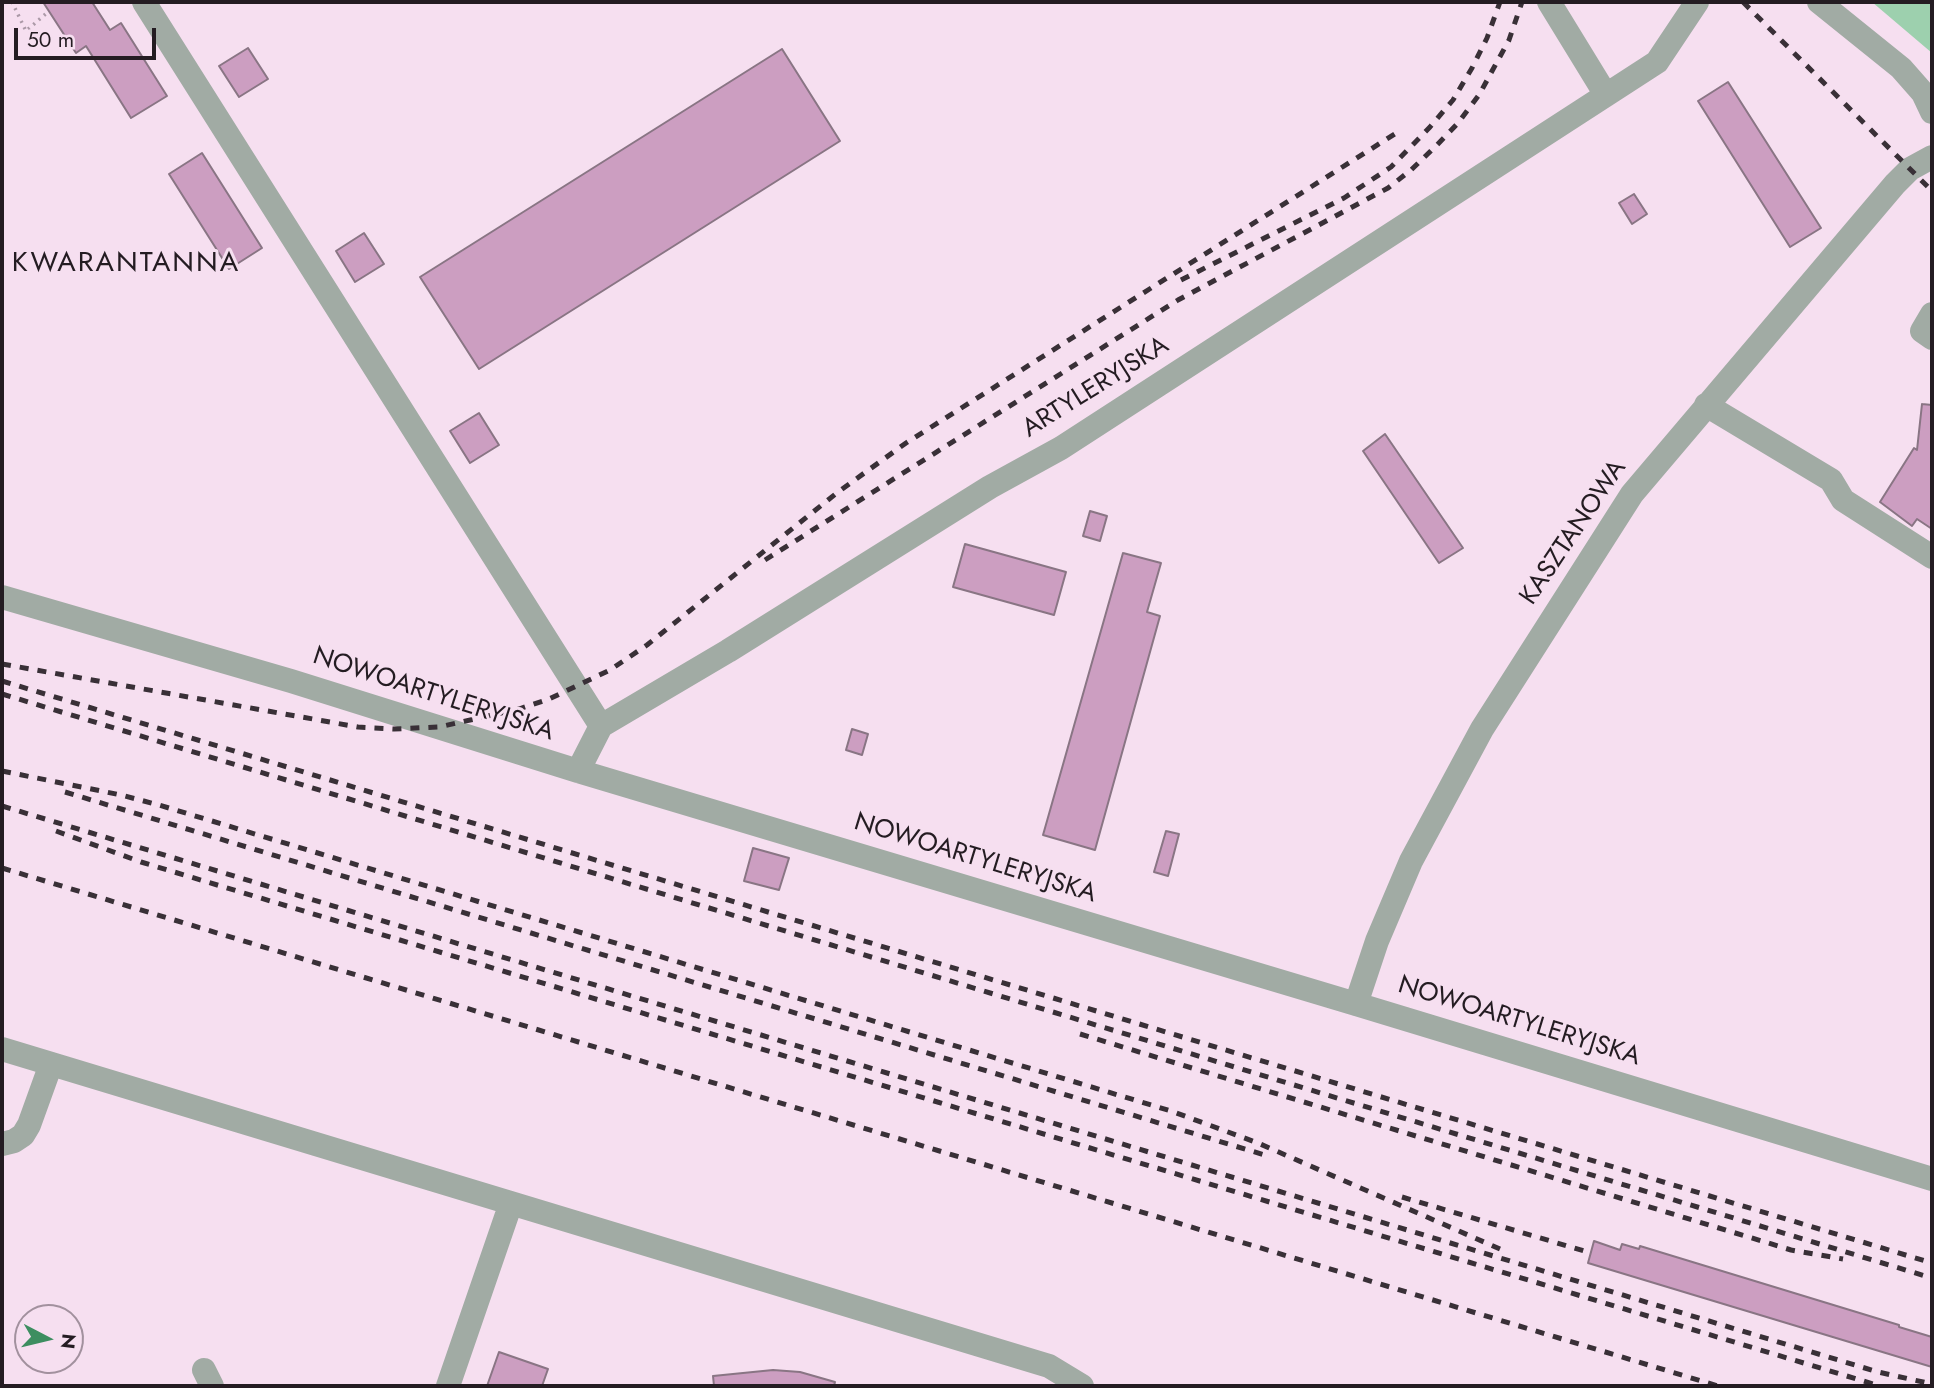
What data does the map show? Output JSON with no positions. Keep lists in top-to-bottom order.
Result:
{
  "streets": {
    "lane": ["ARTYLERYJSKA", "KASZTANOWA", "NOWOARTYLERYJSKA"]
  },
  "crossings": [
    ["KASZTANOWA", "NOWOARTYLERYJSKA"]
  ],
  "districts": ["KWARANTANNA"],
  "scale_bar": "50 m",
  "north": "right"
}
